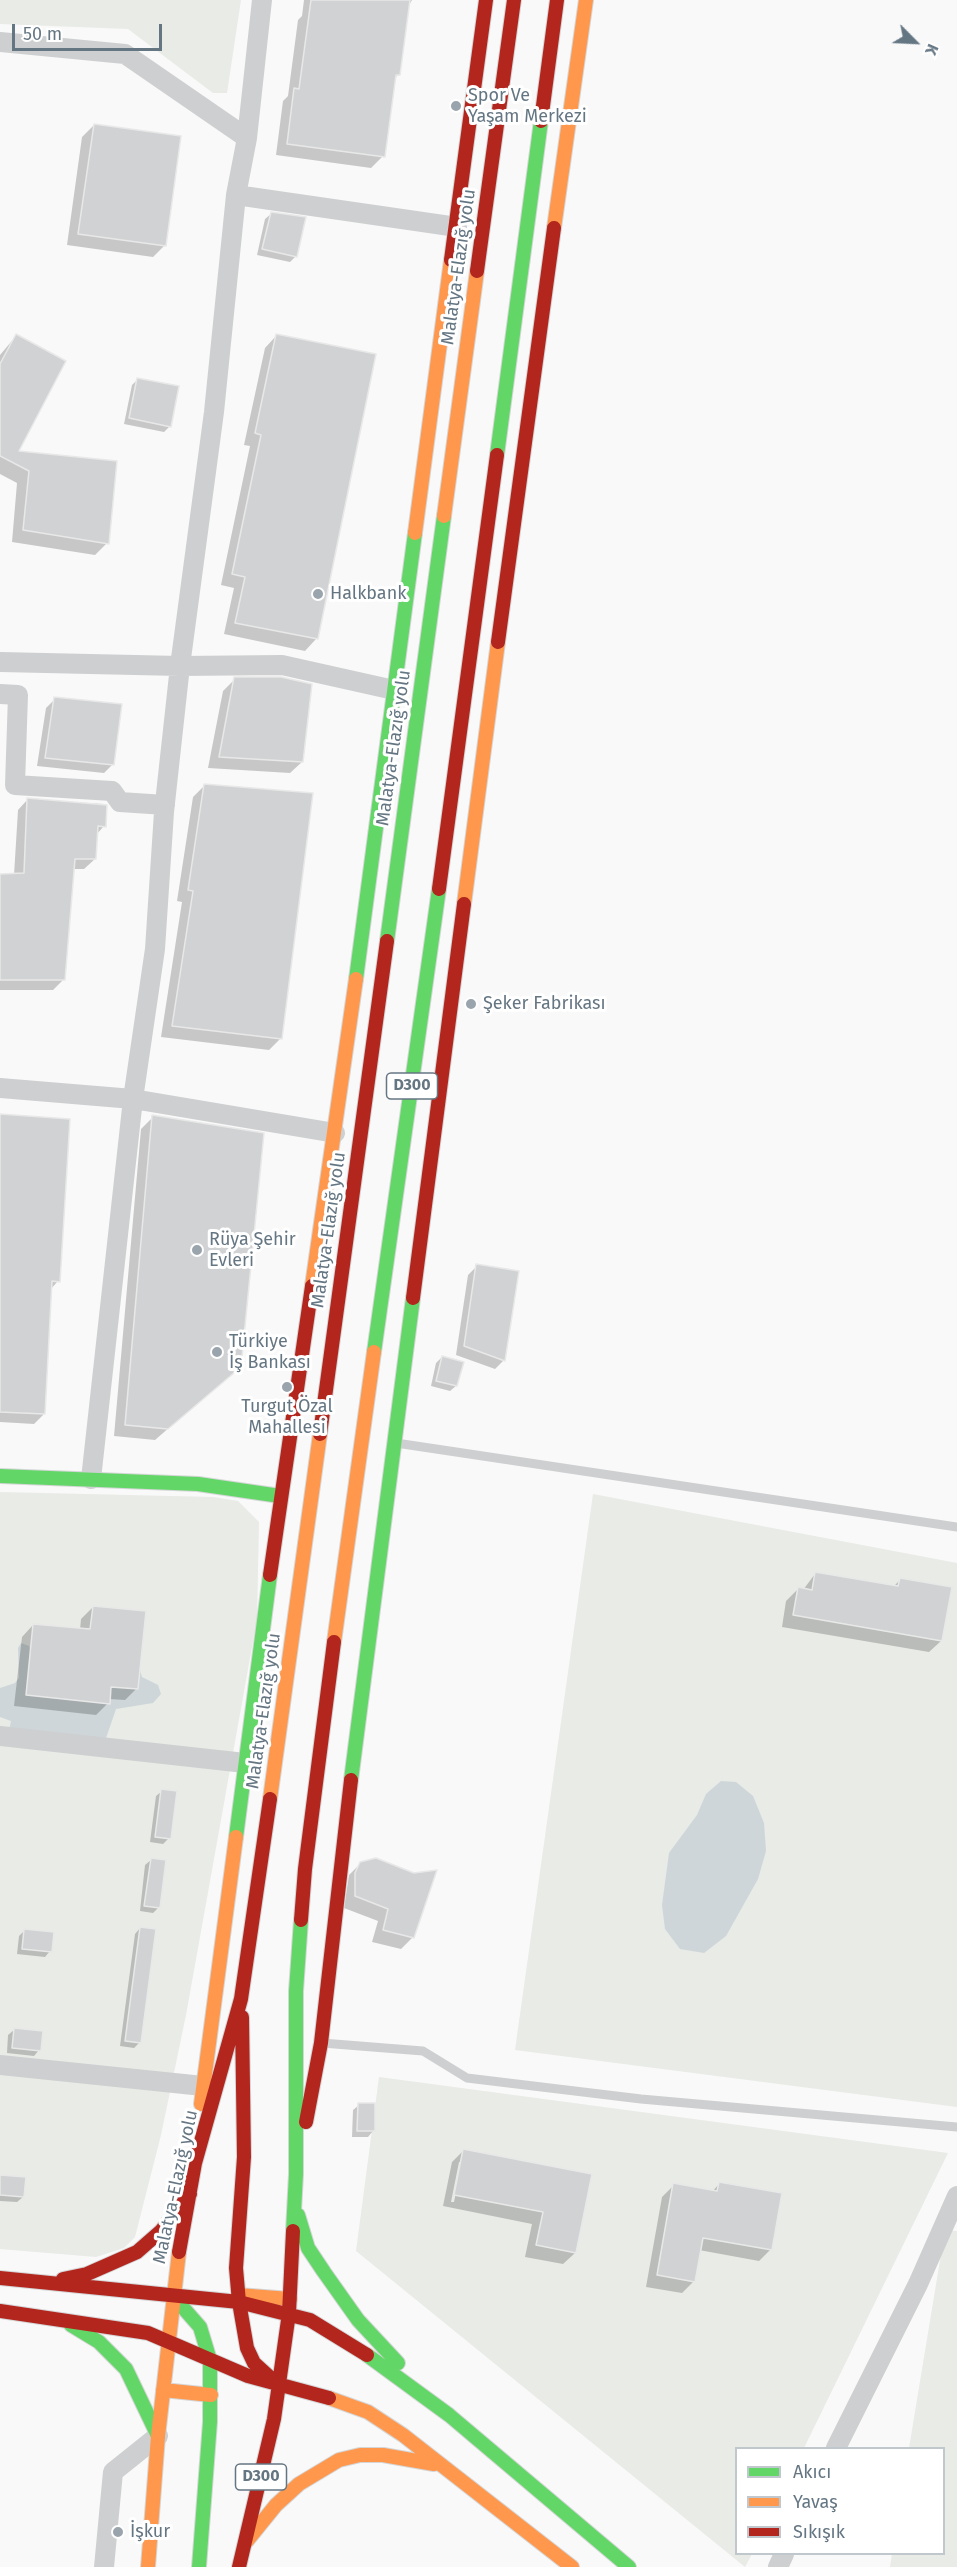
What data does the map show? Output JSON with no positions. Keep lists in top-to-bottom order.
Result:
{
  "streets": {
    "main road": ["Malatya-Elazığ yolu", "D300"]
  },
  "places": [
    "Spor Ve Yaşam Merkezi",
    "Halkbank",
    "Şeker Fabrikası",
    "Rüya Şehir Evleri",
    "Türkiye İş Bankası",
    "Turgut Özal Mahallesi",
    "İşkur"
  ],
  "legend": ["Akıcı", "Yavaş", "Sıkışık"],
  "scale_bar": "50 m",
  "north": "bottom right"
}
